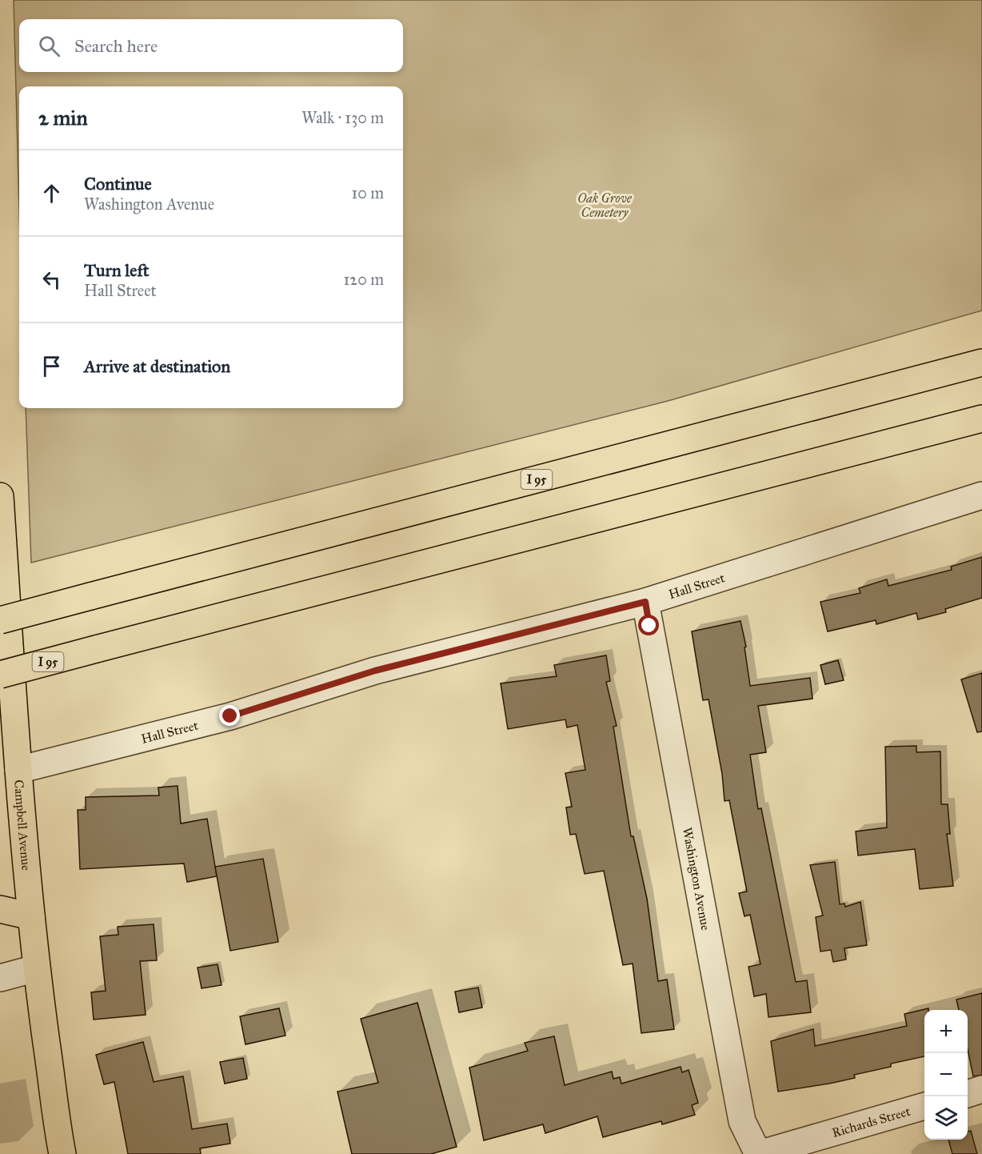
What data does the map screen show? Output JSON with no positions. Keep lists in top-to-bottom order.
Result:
{
  "streets": {
    "main road": ["I 95", "Campbell Avenue"],
    "street": ["Hall Street", "Washington Avenue", "Richards Street"]
  },
  "crossings": [
    ["Hall Street", "Campbell Avenue"],
    ["Hall Street", "Washington Avenue"],
    ["Washington Avenue", "Richards Street"]
  ],
  "parks": ["Oak Grove Cemetery"],
  "page": {
    "search": "Search here",
    "heading": ["2 min", "Walk · 130 m"],
    "list": [
      ["Continue", "Washington Avenue", "10 m"],
      ["Turn left", "Hall Street", "120 m"],
      "Arrive at destination"
    ],
    "map_buttons": ["+", "−"]
  }
}
